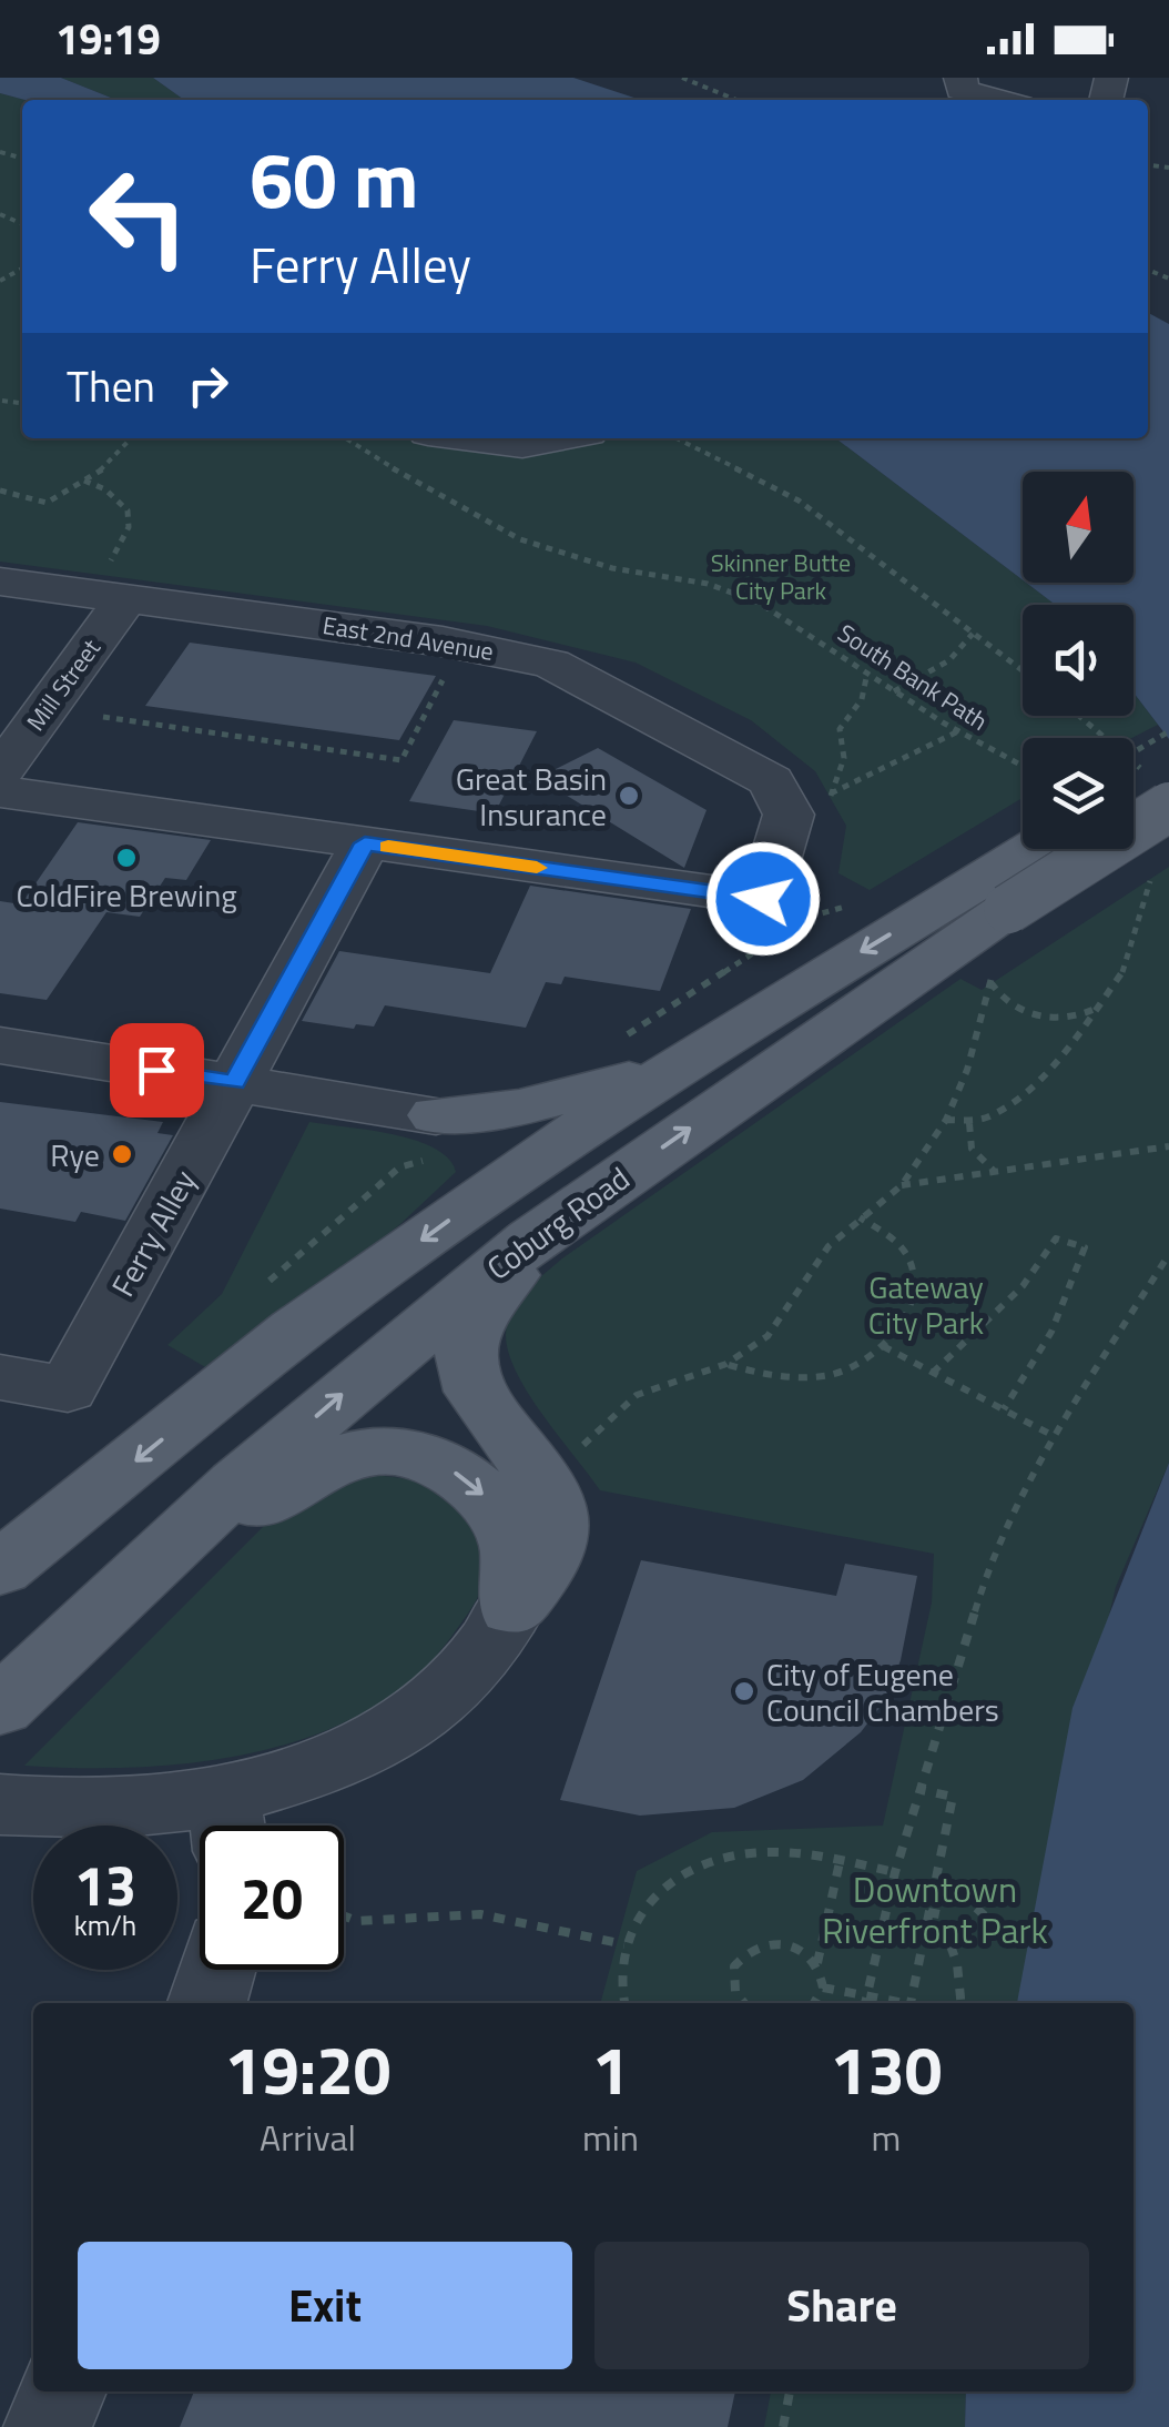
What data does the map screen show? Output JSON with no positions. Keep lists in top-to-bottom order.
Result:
{
  "streets": {
    "main road": ["Coburg Road"],
    "street": ["East 2nd Avenue", "Mill Street", "Ferry Alley"],
    "path": ["South Bank Path"]
  },
  "crossings": [
    ["East 2nd Avenue", "Mill Street"]
  ],
  "parks": ["Skinner Butte City Park", "Gateway City Park", "Downtown Riverfront Park"],
  "places": [
    "Great Basin Insurance",
    "ColdFire Brewing",
    "Rye",
    "City of Eugene Council Chambers"
  ],
  "north": "top",
  "page": {
    "status": "19:19",
    "turn": ["60 m", "Ferry Alley"],
    "then": "Then",
    "speed": "13 km/h",
    "limit": "20",
    "eta": [
      "19:20",
      "Arrival",
      "1",
      "min",
      "130",
      "m"
    ],
    "buttons": ["Exit", "Share"]
  }
}
